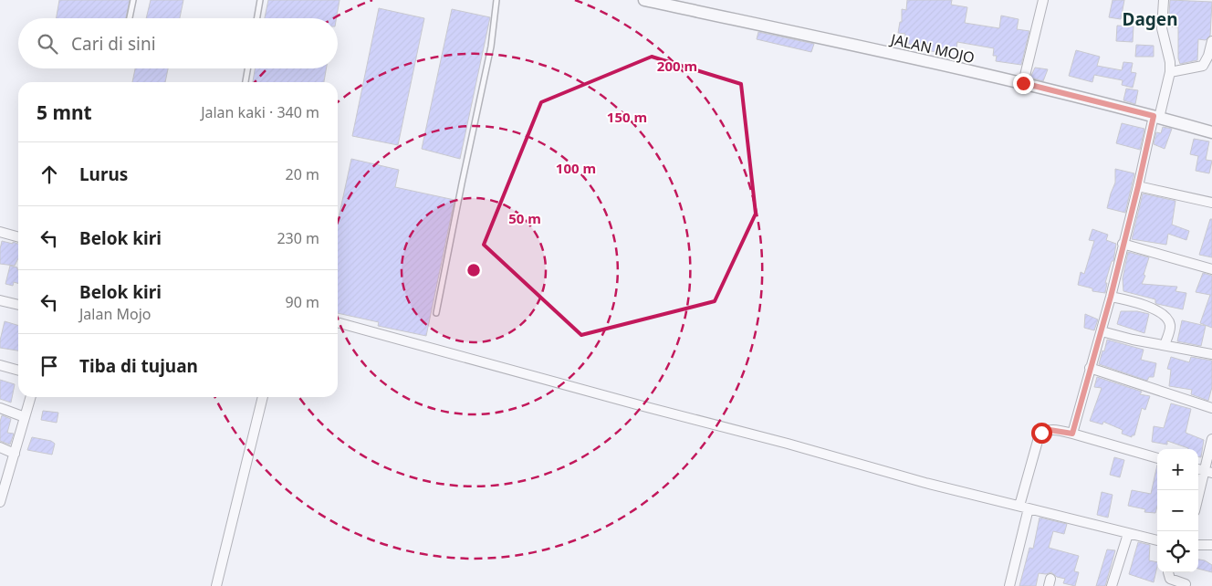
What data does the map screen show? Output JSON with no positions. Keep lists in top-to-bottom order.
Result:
{
  "streets": {
    "street": ["JALAN MOJO"]
  },
  "districts": ["Dagen"],
  "page": {
    "search": "Cari di sini",
    "heading": ["5 mnt", "Jalan kaki · 340 m"],
    "list": [
      ["Lurus", "20 m"],
      ["Belok kiri", "230 m"],
      ["Belok kiri", "Jalan Mojo", "90 m"],
      "Tiba di tujuan"
    ],
    "map_buttons": ["+", "−"]
  },
  "rings": [
    "200 m",
    "150 m",
    "100 m",
    "50 m"
  ]
}
